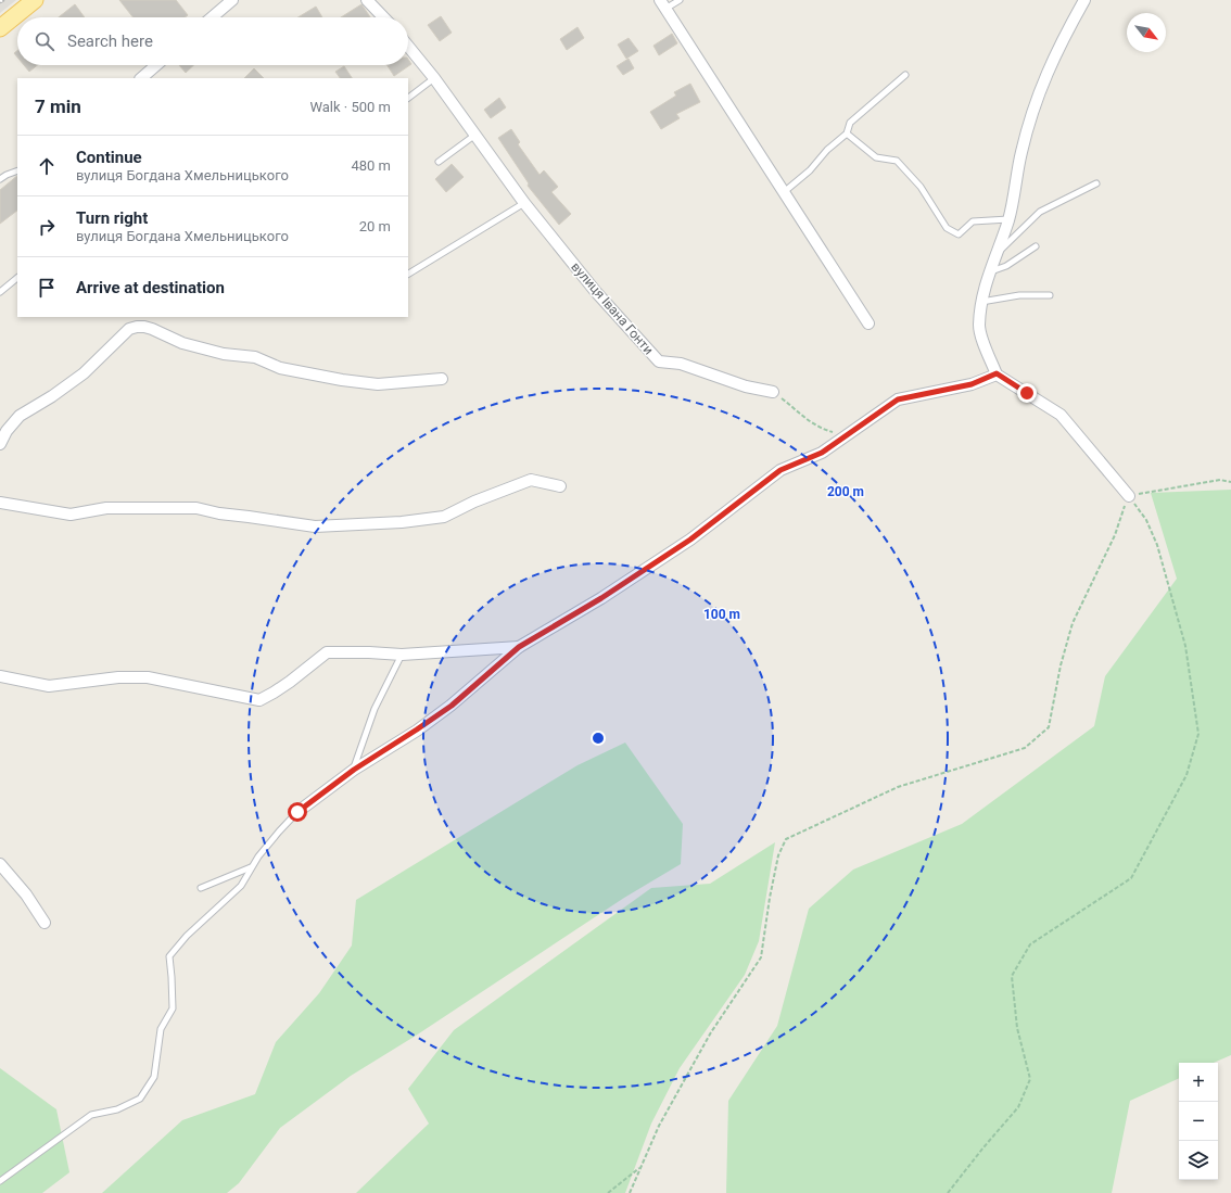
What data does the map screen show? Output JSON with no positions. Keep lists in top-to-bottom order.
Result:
{
  "streets": {
    "street": ["вулиця Івана Гонти"]
  },
  "north": "bottom right",
  "page": {
    "search": "Search here",
    "heading": ["7 min", "Walk · 500 m"],
    "list": [
      ["Continue", "вулиця Богдана Хмельницького", "480 m"],
      ["Turn right", "вулиця Богдана Хмельницького", "20 m"],
      "Arrive at destination"
    ],
    "map_buttons": ["+", "−"]
  },
  "rings": ["200 m", "100 m"]
}
